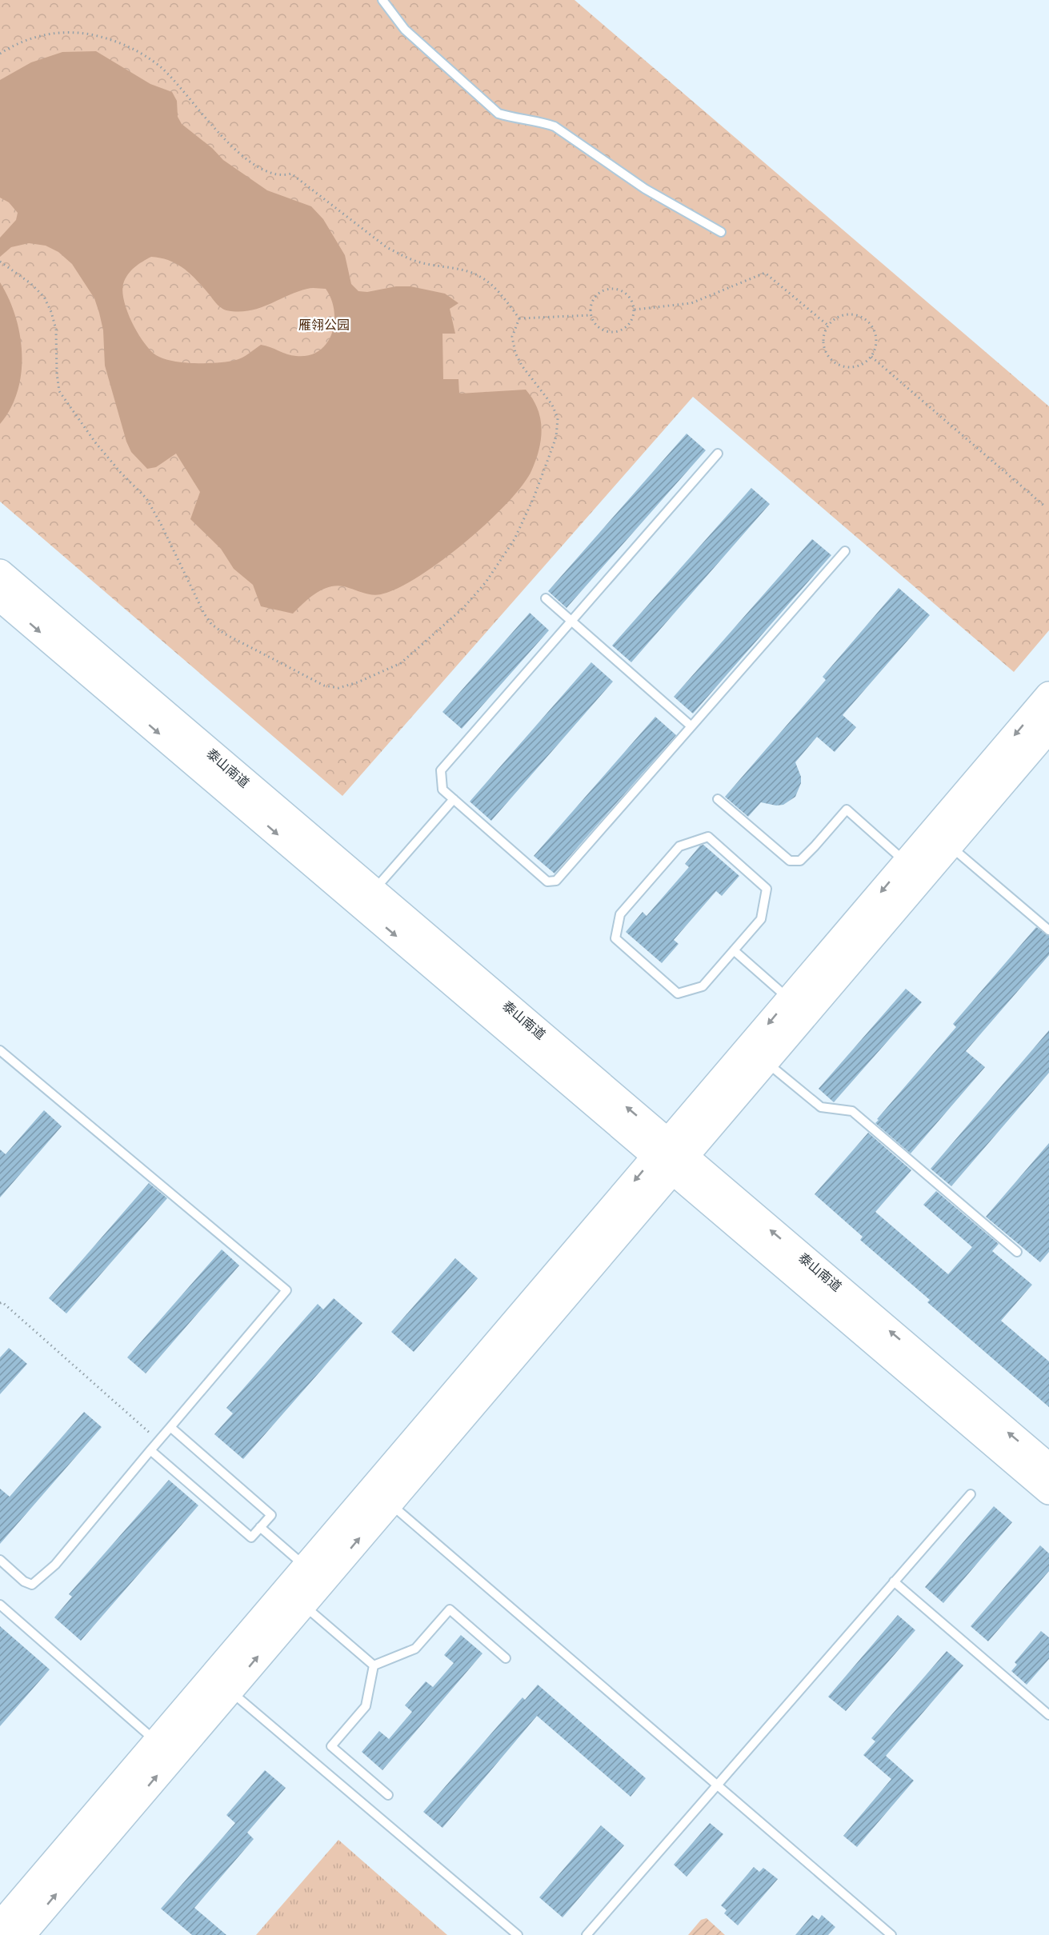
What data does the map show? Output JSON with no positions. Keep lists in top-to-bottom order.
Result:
{
  "streets": {
    "main road": ["泰山南道"]
  },
  "parks": ["雁翎公园"]
}
